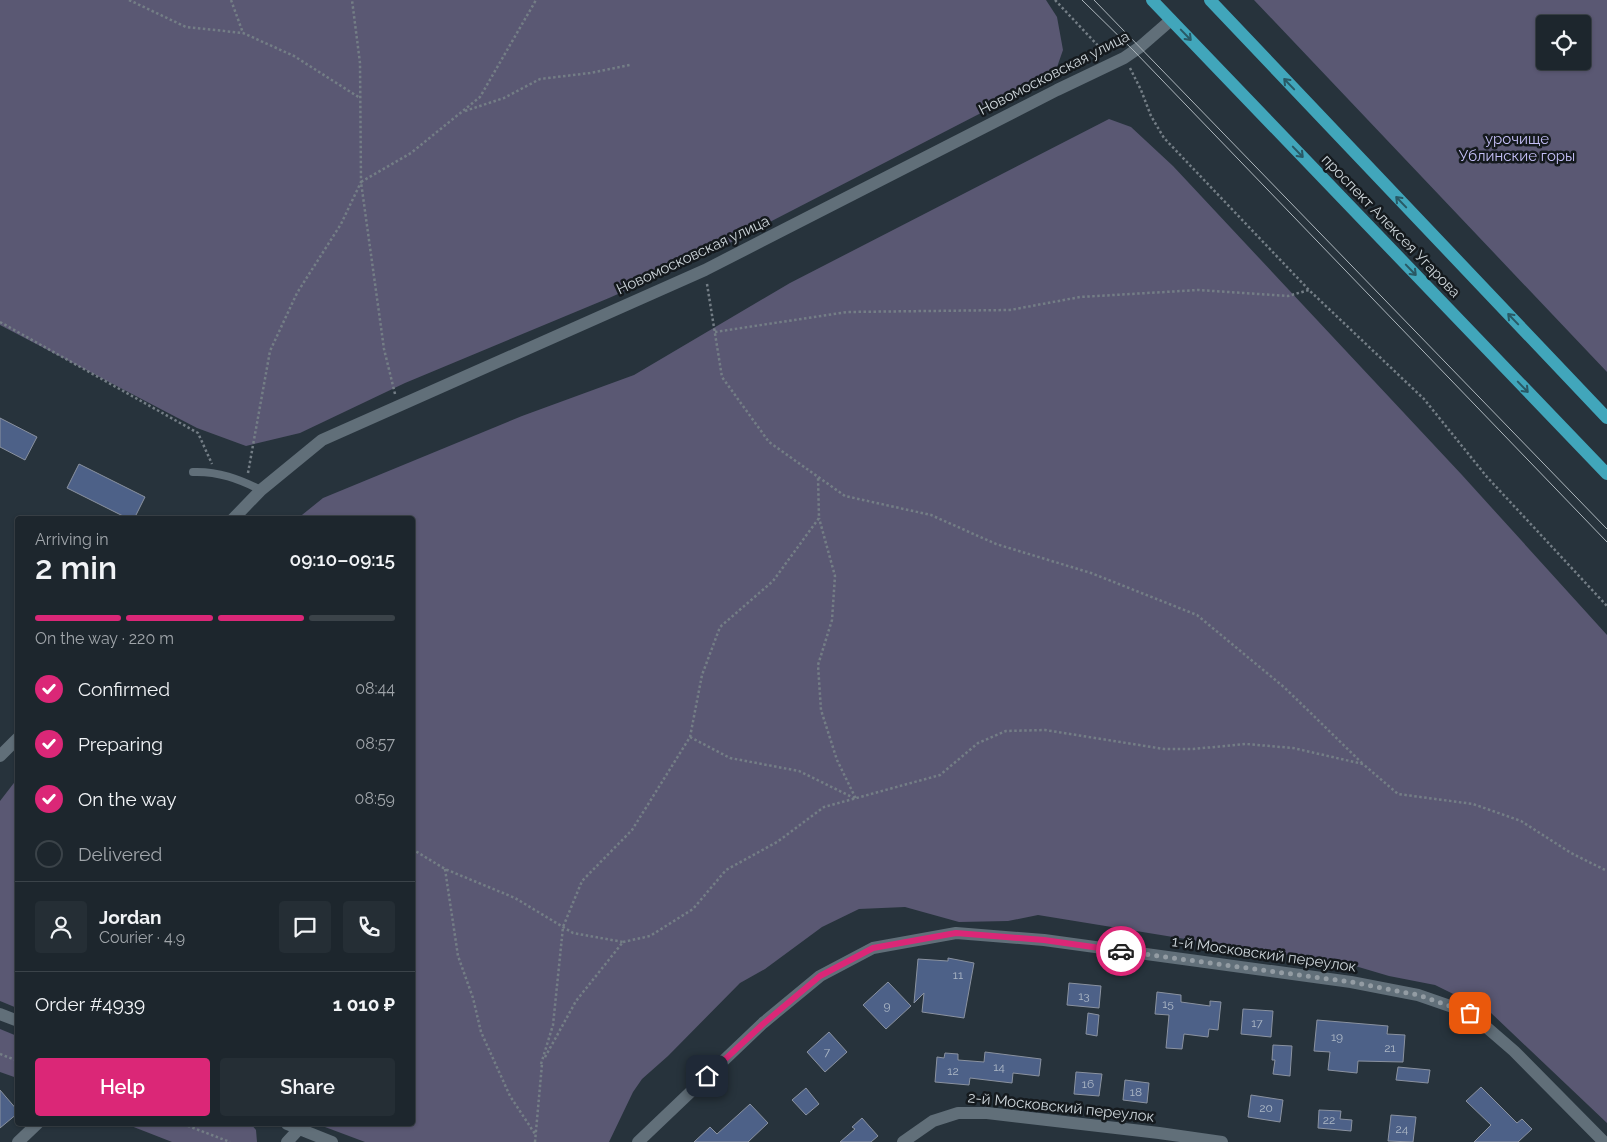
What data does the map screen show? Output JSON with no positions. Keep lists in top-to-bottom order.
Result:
{
  "streets": {
    "main road": ["проспект Алексея Угарова"],
    "street": ["Новомосковская улица", "1-й Московский переулок", "2-й Московский переулок"]
  },
  "crossings": [
    ["Новомосковская улица", "проспект Алексея Угарова"]
  ],
  "parks": ["урочище Ублинские горы"],
  "house_numbers": [
    "11",
    "13",
    "15",
    "9",
    "17",
    "19",
    "21",
    "7",
    "14",
    "12",
    "16",
    "18",
    "20",
    "22",
    "24"
  ],
  "page": {
    "heading": ["2 min", "Arriving in", "09:10–09:15"],
    "panel": [
      "Jordan",
      "Courier · 4.9",
      "Order #4939",
      "1 010 ₽"
    ],
    "bar": "On the way · 220 m",
    "list": [
      ["Confirmed", "08:44"],
      ["Preparing", "08:57"],
      ["On the way", "08:59"],
      "Delivered"
    ],
    "buttons": ["Help", "Share"]
  }
}
